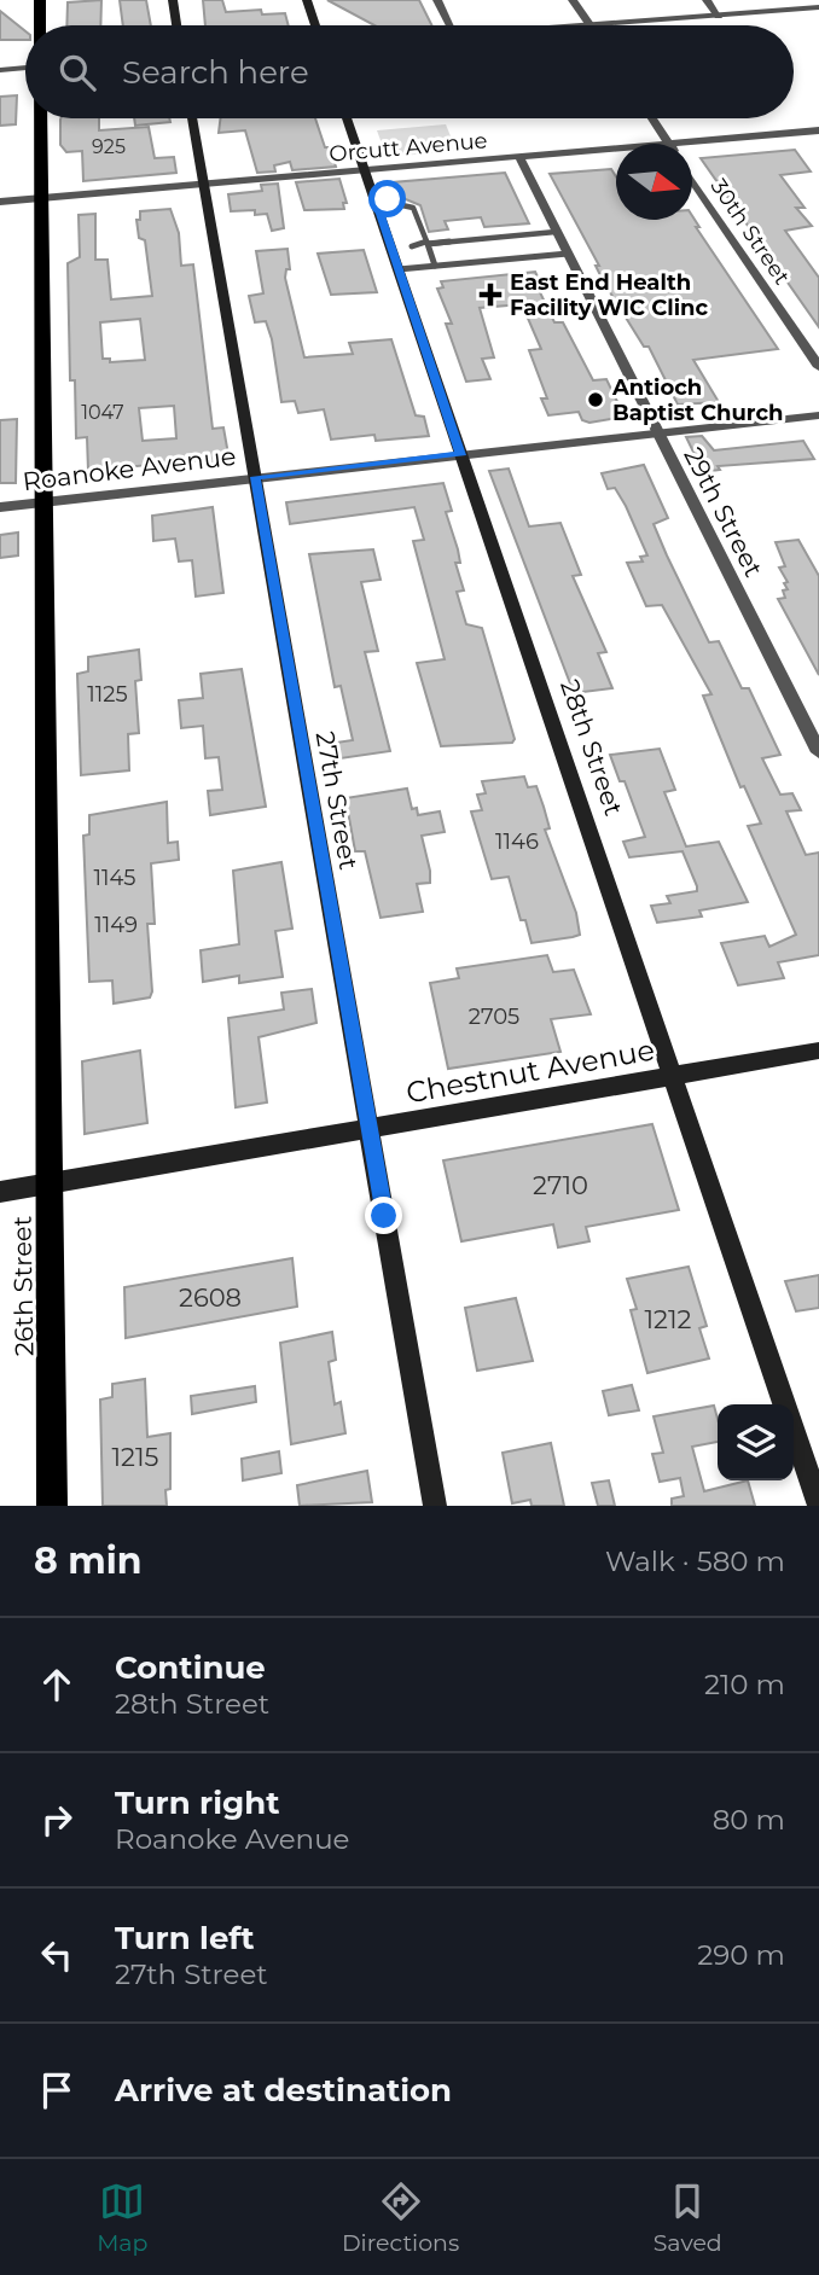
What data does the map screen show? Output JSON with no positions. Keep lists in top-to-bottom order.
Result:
{
  "streets": {
    "main road": [
      "28th Street",
      "27th Street",
      "Chestnut Avenue",
      "26th Street"
    ],
    "street": [
      "Orcutt Avenue",
      "30th Street",
      "Roanoke Avenue",
      "29th Street"
    ]
  },
  "crossings": [
    ["Orcutt Avenue", "30th Street"],
    ["Orcutt Avenue", "29th Street"],
    ["Orcutt Avenue", "28th Street"],
    ["Orcutt Avenue", "27th Street"],
    ["Orcutt Avenue", "26th Street"],
    ["Roanoke Avenue", "29th Street"],
    ["Roanoke Avenue", "28th Street"],
    ["Roanoke Avenue", "27th Street"],
    ["Roanoke Avenue", "26th Street"],
    ["28th Street", "Chestnut Avenue"],
    ["27th Street", "Chestnut Avenue"],
    ["Chestnut Avenue", "26th Street"]
  ],
  "places": {
    "health": ["East End Health Facility WIC Clinc"],
    "other": ["Antioch Baptist Church"]
  },
  "house_numbers": [
    "925",
    "1047",
    "1125",
    "1146",
    "1145",
    "1149",
    "2705",
    "2710",
    "2608",
    "1212",
    "1215"
  ],
  "north": "right",
  "page": {
    "search": "Search here",
    "heading": ["8 min", "Walk · 580 m"],
    "list": [
      ["Continue", "28th Street", "210 m"],
      ["Turn right", "Roanoke Avenue", "80 m"],
      ["Turn left", "27th Street", "290 m"],
      "Arrive at destination"
    ],
    "nav": ["Map", "Directions", "Saved"]
  }
}
